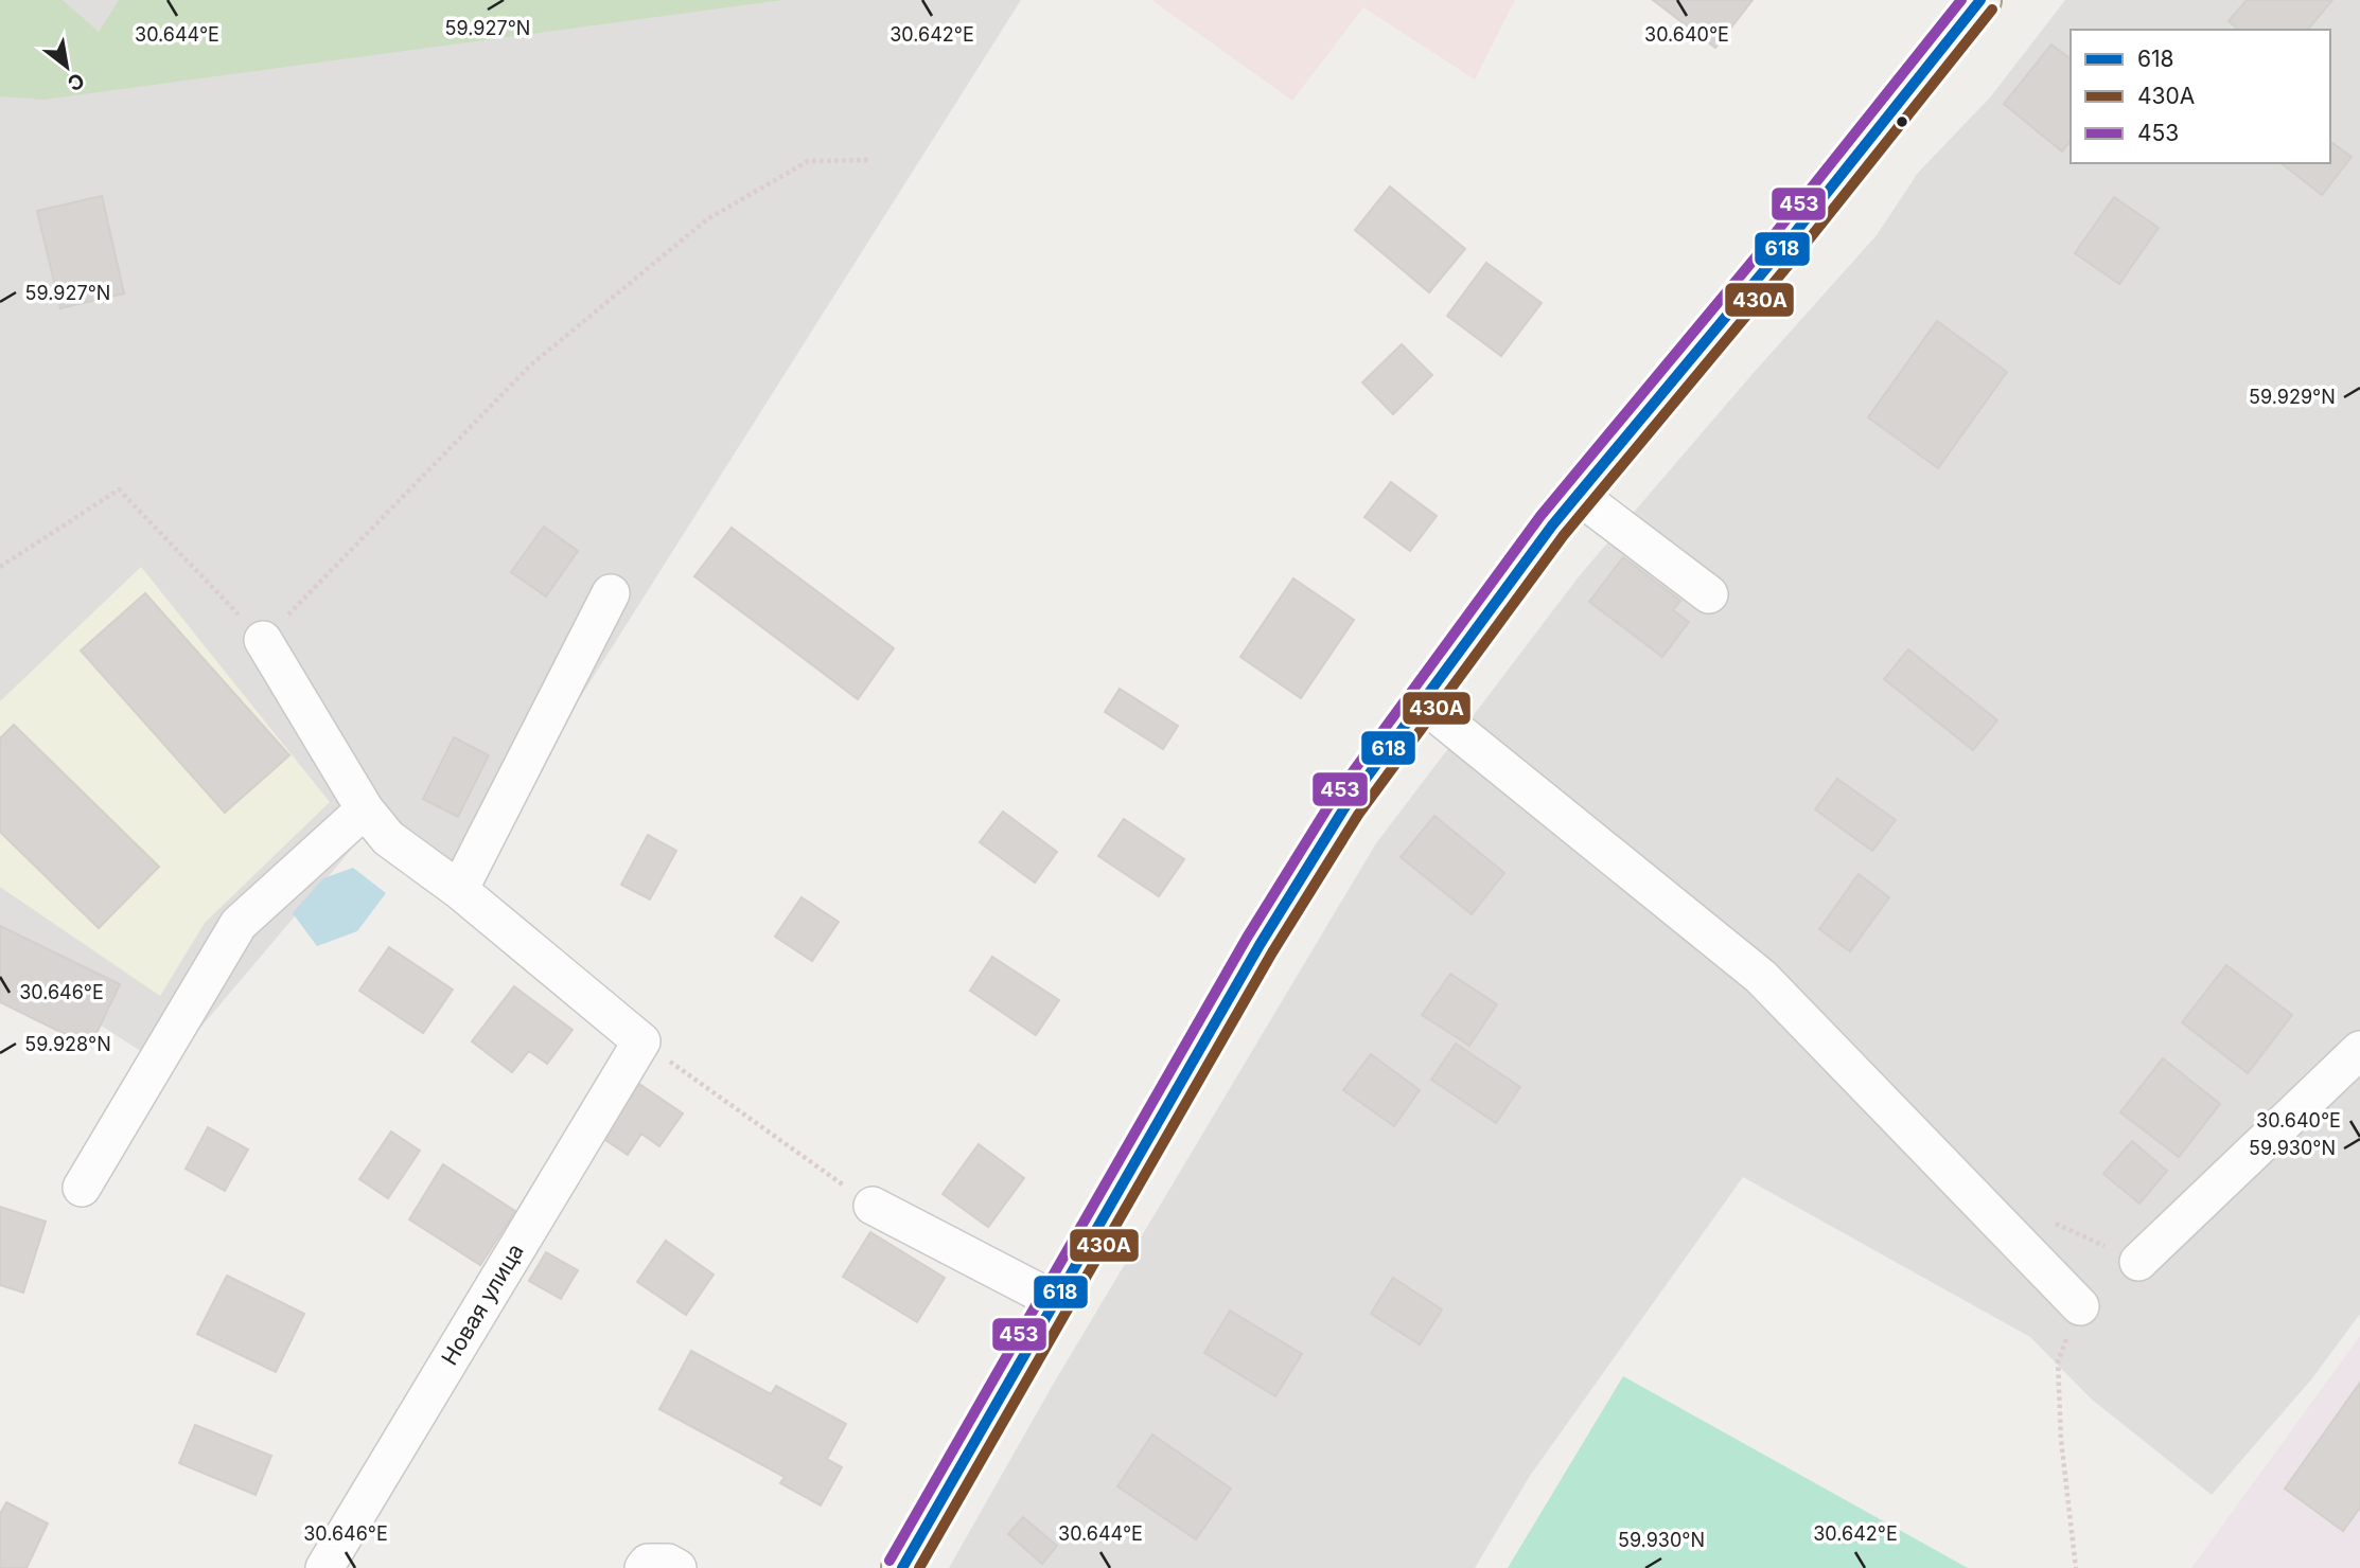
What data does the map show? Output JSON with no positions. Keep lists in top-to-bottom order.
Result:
{
  "streets": {
    "street": ["Новая улица"]
  },
  "lines": ["transit line 618", "transit line 453", "transit line 430А"],
  "legend": ["618", "430А", "453"],
  "north": "bottom right",
  "coordinates": [
    "59.927°N",
    "30.644°E",
    "30.642°E",
    "30.640°E",
    "59.929°N",
    "30.646°E",
    "59.928°N",
    "59.930°N"
  ]
}
